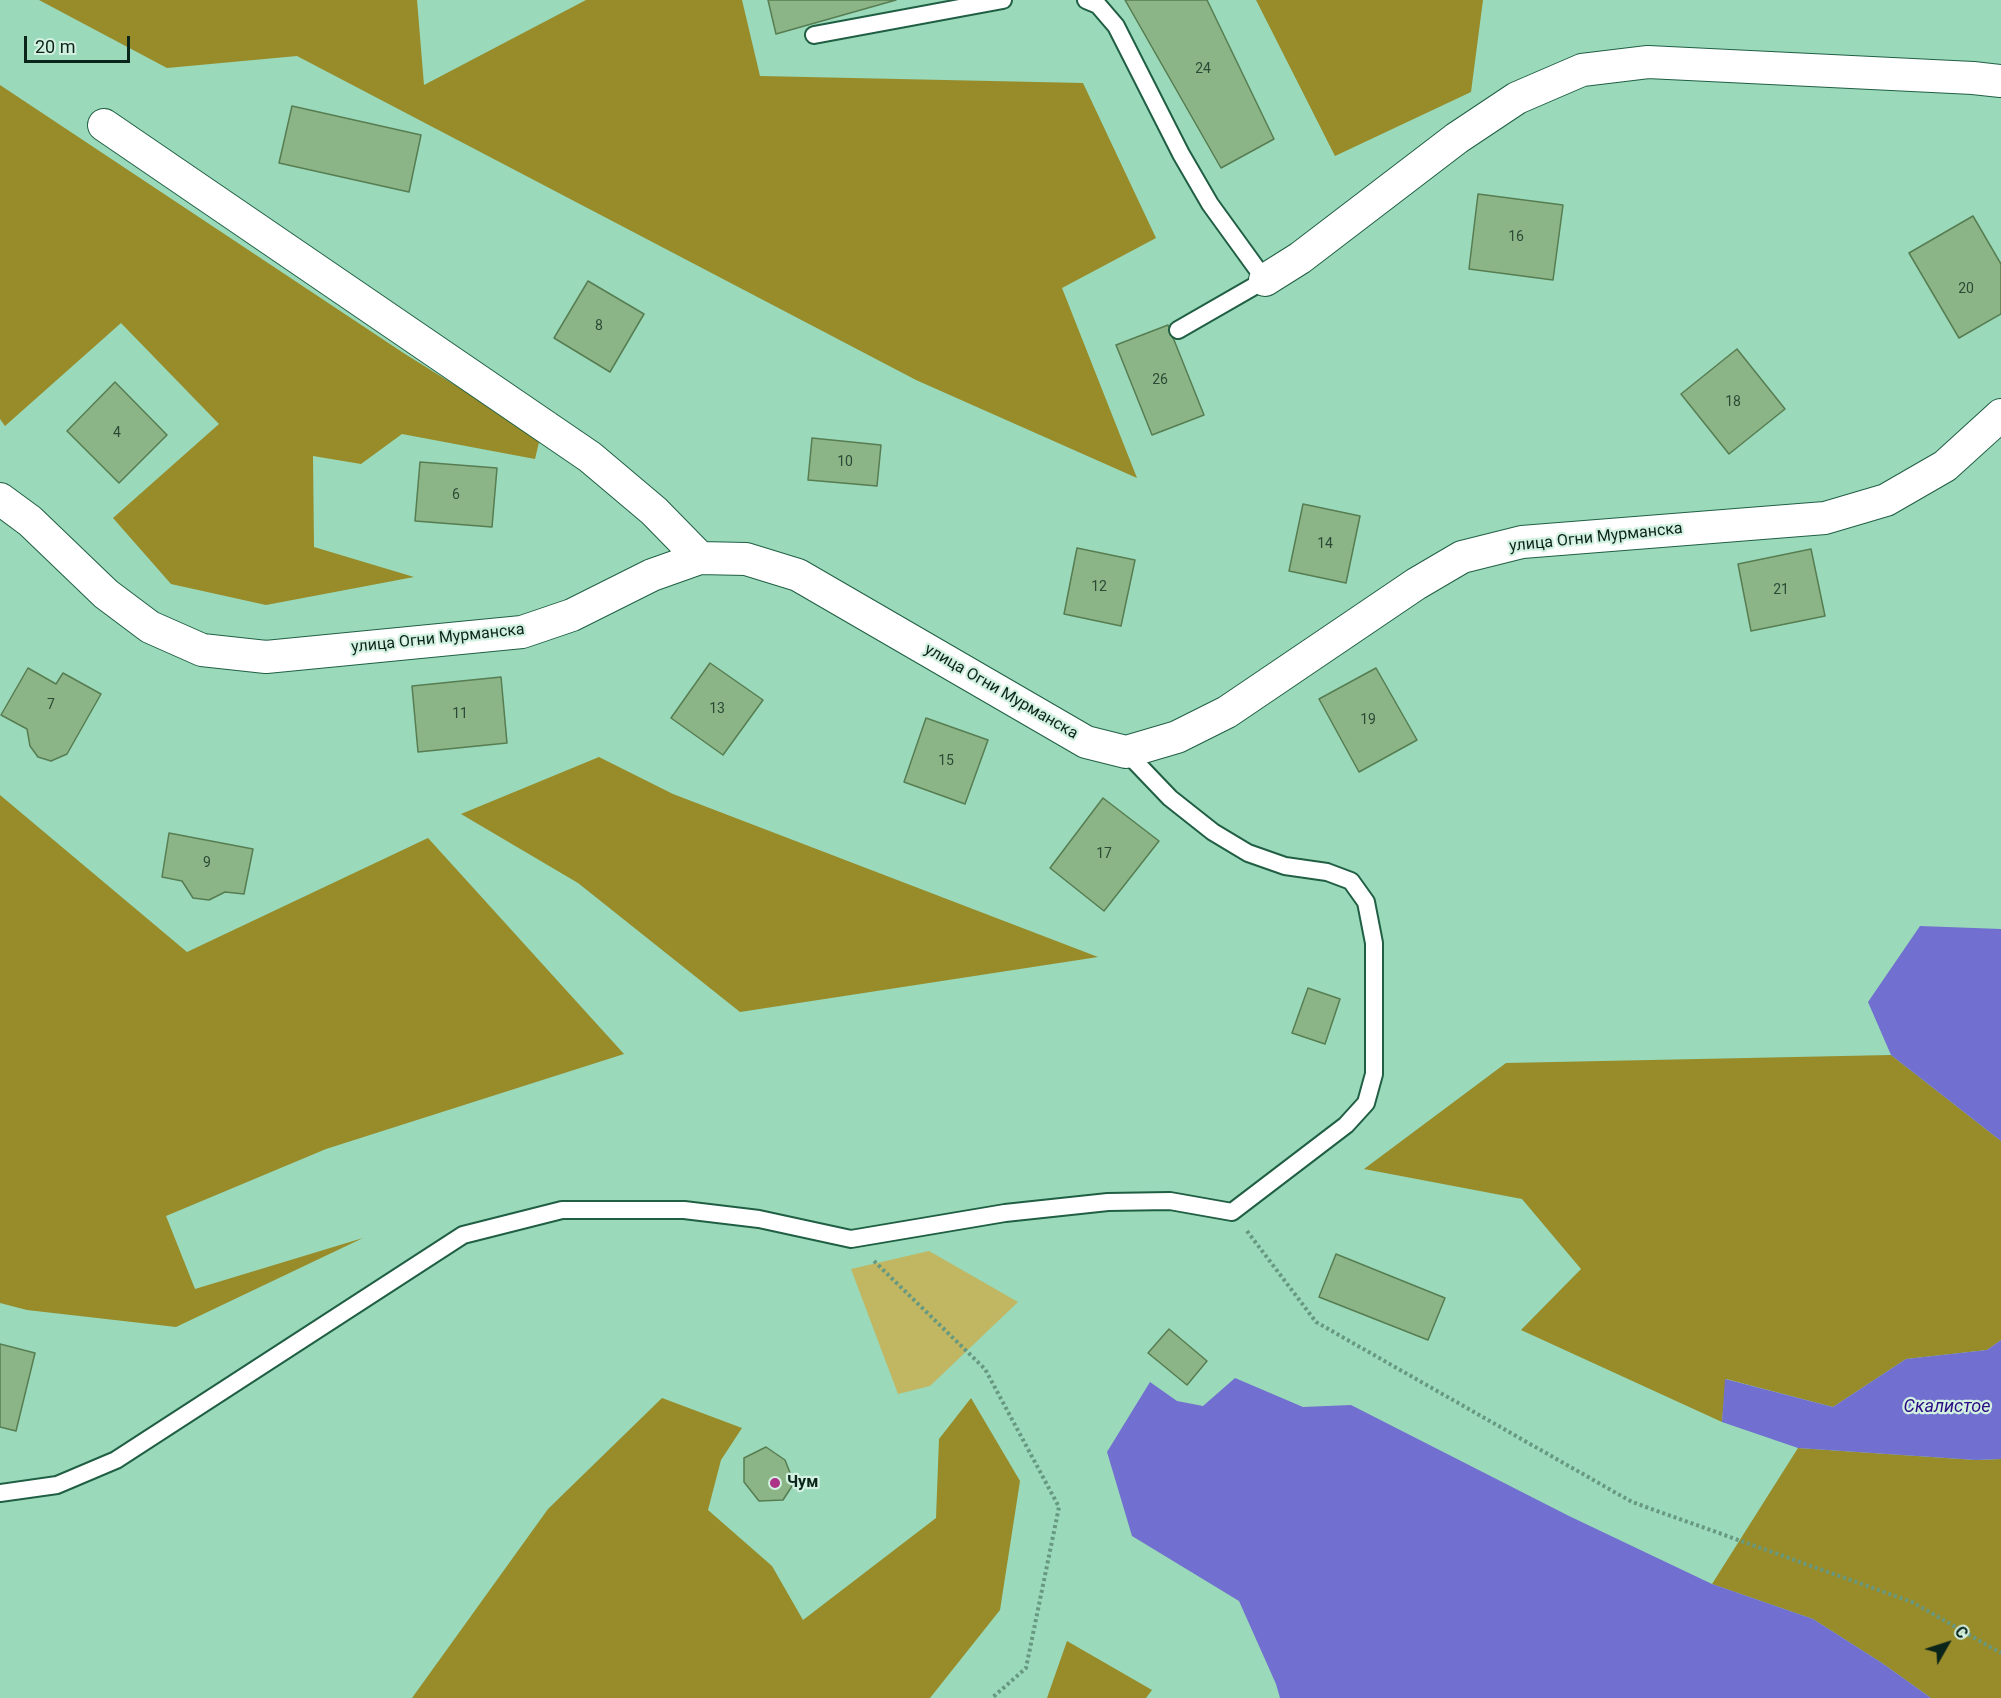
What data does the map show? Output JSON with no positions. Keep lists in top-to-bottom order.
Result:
{
  "streets": {
    "street": ["улица Огни Мурманска"]
  },
  "water": ["Скалистое"],
  "places": ["Чум"],
  "house_numbers": [
    "24",
    "16",
    "20",
    "8",
    "26",
    "18",
    "4",
    "10",
    "6",
    "14",
    "12",
    "21",
    "7",
    "13",
    "11",
    "19",
    "15",
    "17",
    "9"
  ],
  "scale_bar": "20 m",
  "north": "top right"
}
